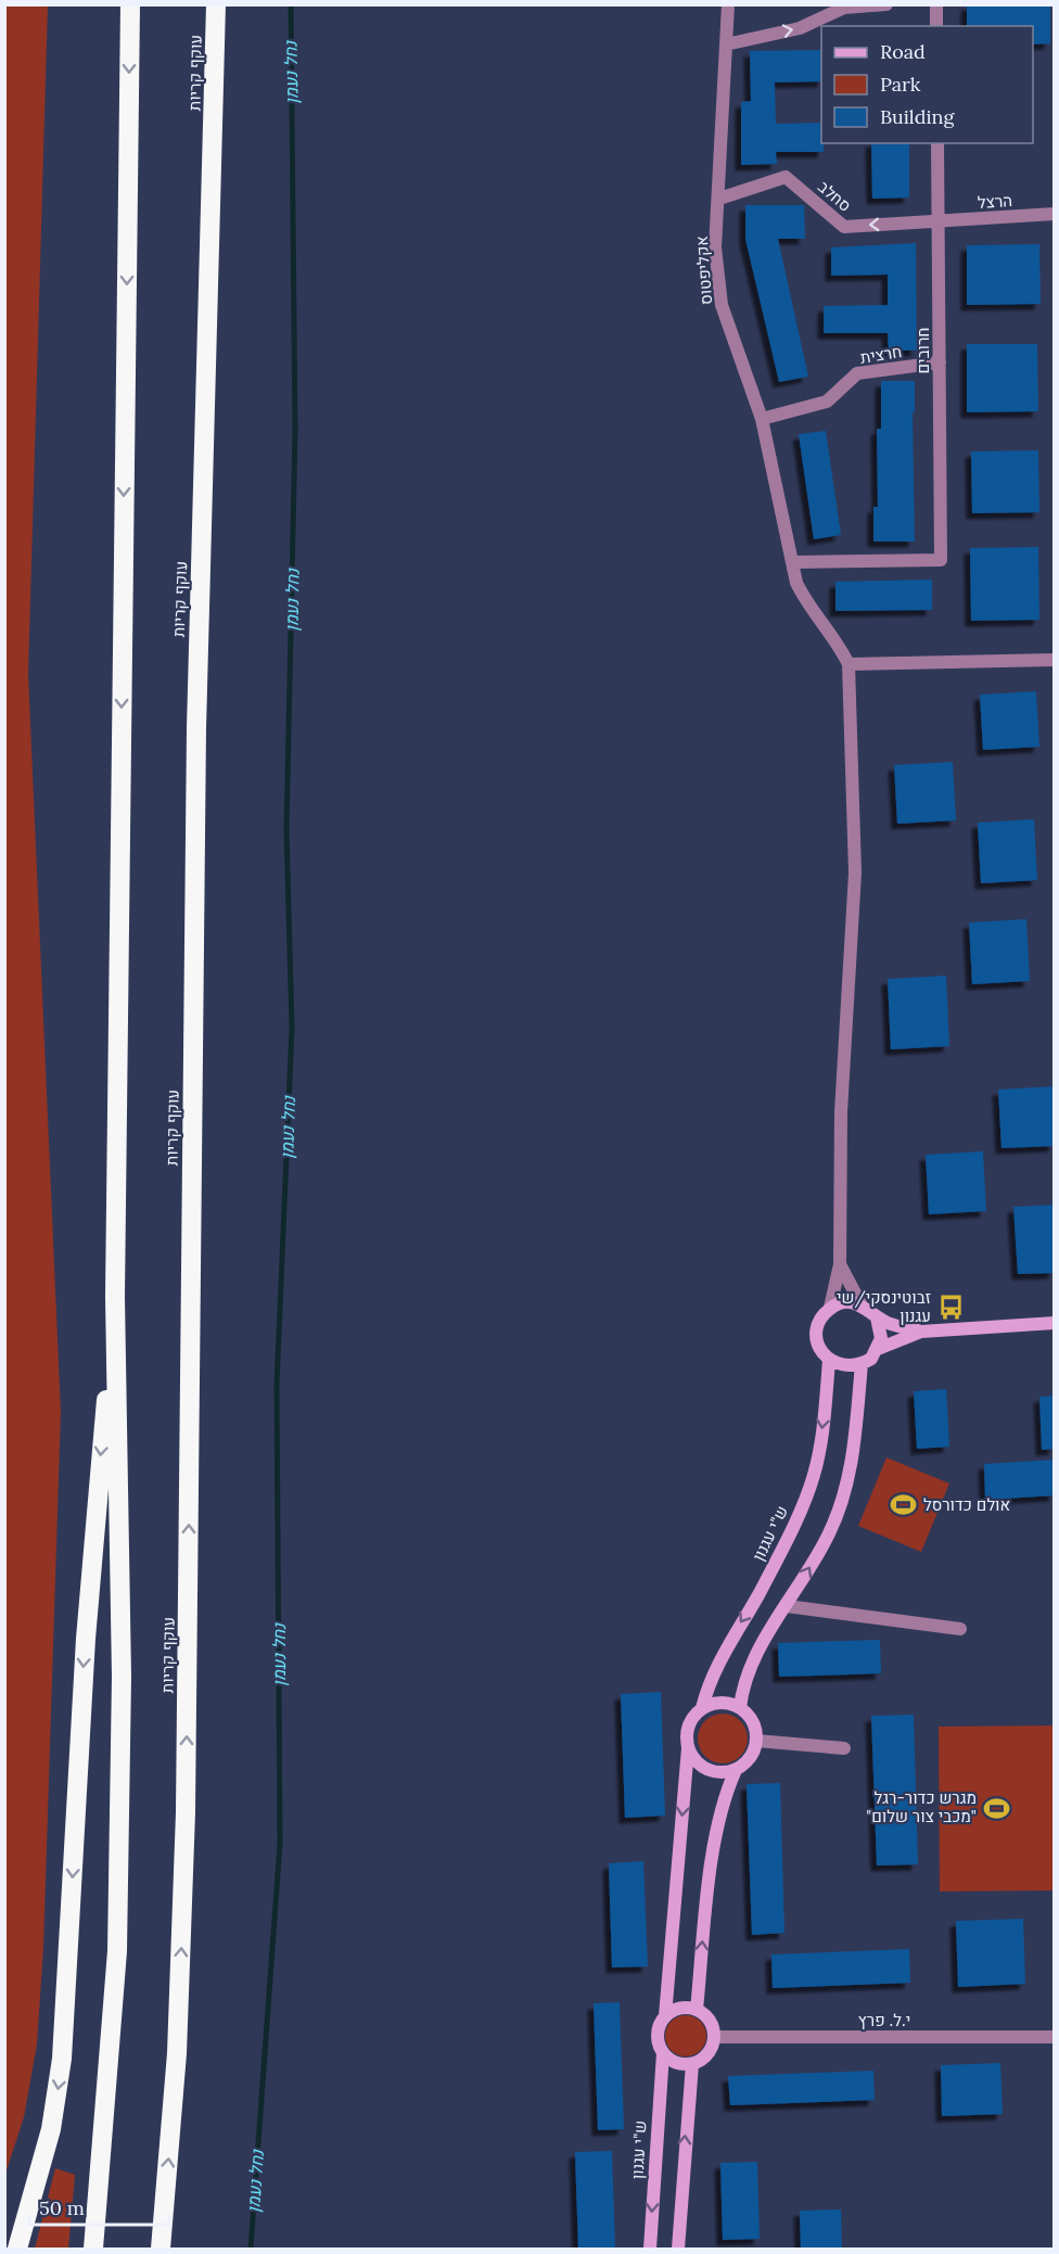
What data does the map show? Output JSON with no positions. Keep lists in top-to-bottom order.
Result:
{
  "streets": {
    "highway": ["עוקף קריות"],
    "street": [
      "סחלב",
      "הרצל",
      "אקליפטוס",
      "חרובים",
      "חרצית",
      "ש\"י עגנון",
      "י.ל. פרץ"
    ]
  },
  "crossings": [
    ["סחלב", "הרצל"],
    ["סחלב", "אקליפטוס"],
    ["סחלב", "חרובים"],
    ["הרצל", "חרובים"],
    ["אקליפטוס", "חרובים"],
    ["אקליפטוס", "חרצית"],
    ["חרובים", "חרצית"],
    ["ש\"י עגנון", "י.ל. פרץ"]
  ],
  "one_way": ["סחלב"],
  "water": ["נחל נעמן"],
  "places": {
    "bus stop": ["זבוטינסקי/שי עגנון"],
    "sports": ["אולם כדורסל", "מגרש כדור-רגל \"מכבי צור שלום\""]
  },
  "legend": ["Road", "Park", "Building"],
  "scale_bar": "50 m"
}
